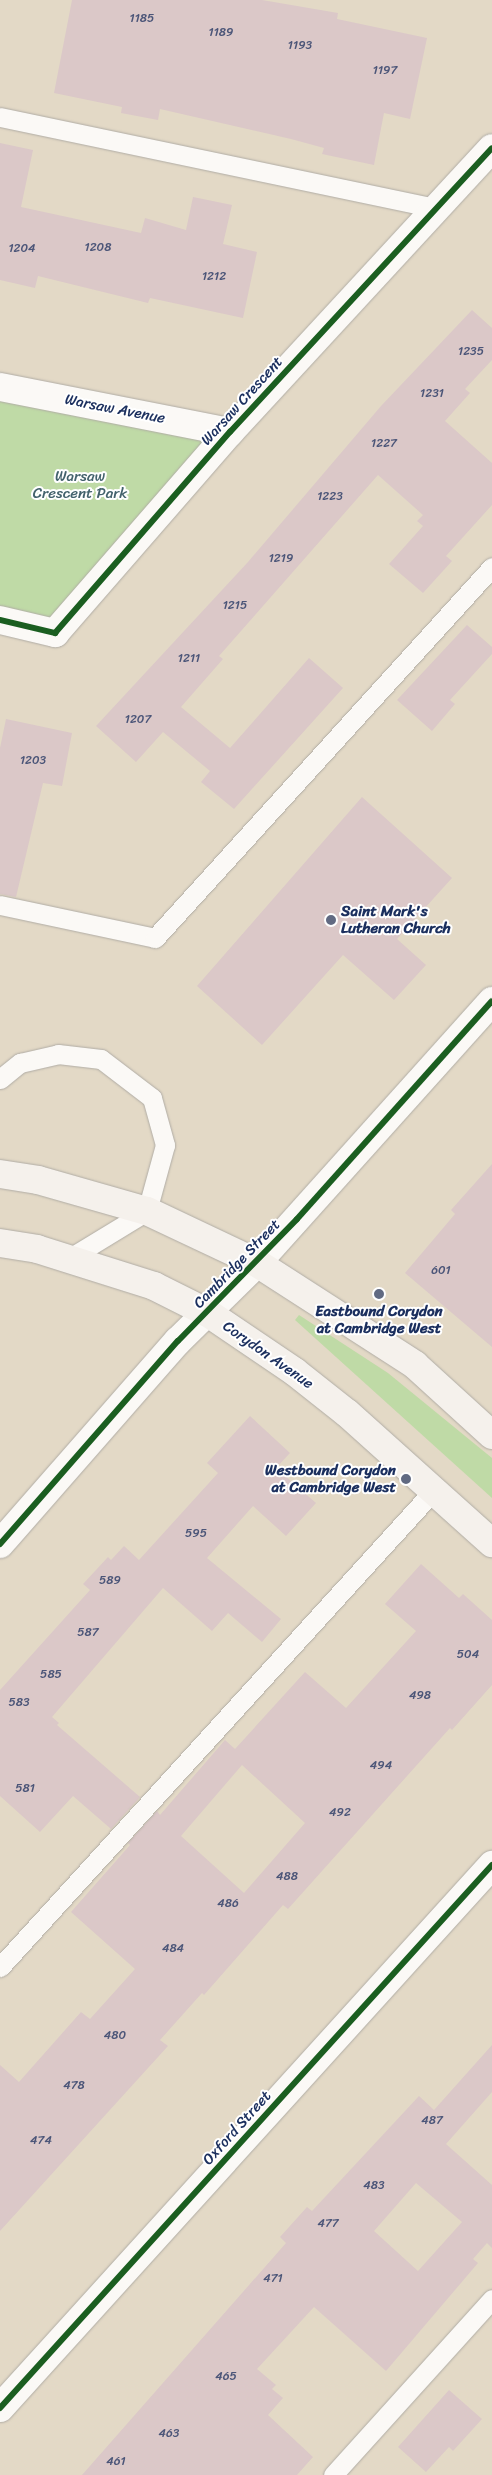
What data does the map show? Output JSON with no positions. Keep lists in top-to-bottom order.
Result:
{
  "streets": {
    "main road": ["Corydon Avenue"],
    "street": [
      "Warsaw Crescent",
      "Warsaw Avenue",
      "Cambridge Street",
      "Oxford Street"
    ]
  },
  "crossings": [
    ["Warsaw Crescent", "Warsaw Avenue"],
    ["Cambridge Street", "Corydon Avenue"]
  ],
  "parks": ["Warsaw Crescent Park"],
  "places": ["Saint Mark's Lutheran Church", "Eastbound Corydon at Cambridge West", "Westbound Corydon at Cambridge West"],
  "house_numbers": [
    "1185",
    "1189",
    "1193",
    "1197",
    "1208",
    "1204",
    "1212",
    "1235",
    "1231",
    "1227",
    "1223",
    "1219",
    "1215",
    "1211",
    "1207",
    "1203",
    "601",
    "595",
    "589",
    "587",
    "504",
    "585",
    "498",
    "583",
    "494",
    "581",
    "492",
    "488",
    "486",
    "484",
    "480",
    "478",
    "487",
    "474",
    "483",
    "477",
    "471",
    "465",
    "463",
    "461"
  ]
}
